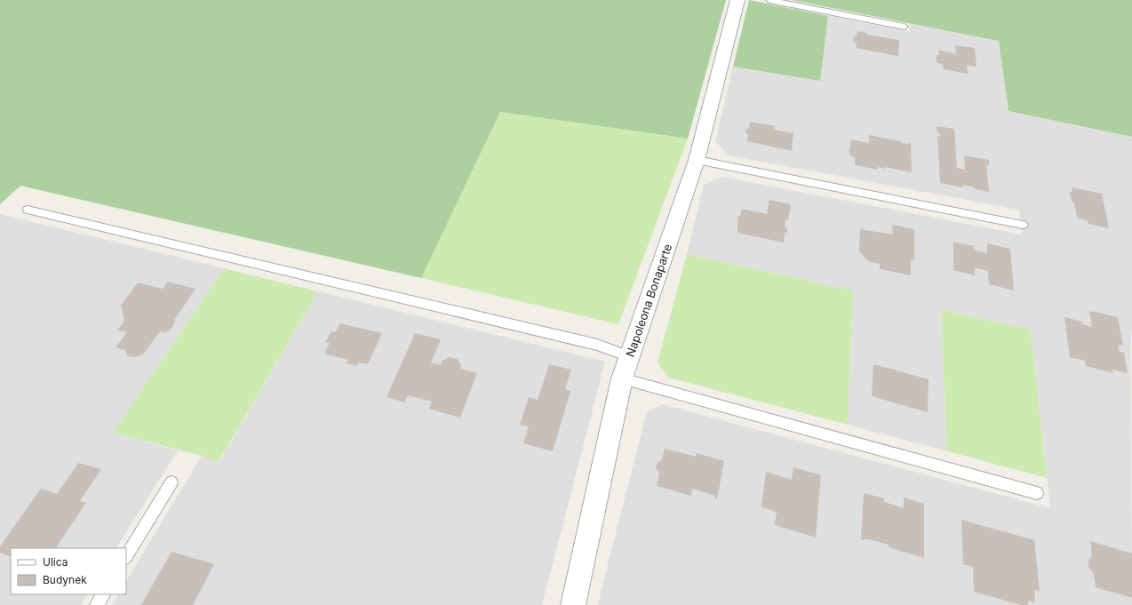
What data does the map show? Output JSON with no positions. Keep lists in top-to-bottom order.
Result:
{
  "streets": {
    "street": ["Napoleona Bonaparte"]
  },
  "legend": ["Ulica", "Budynek"]
}
